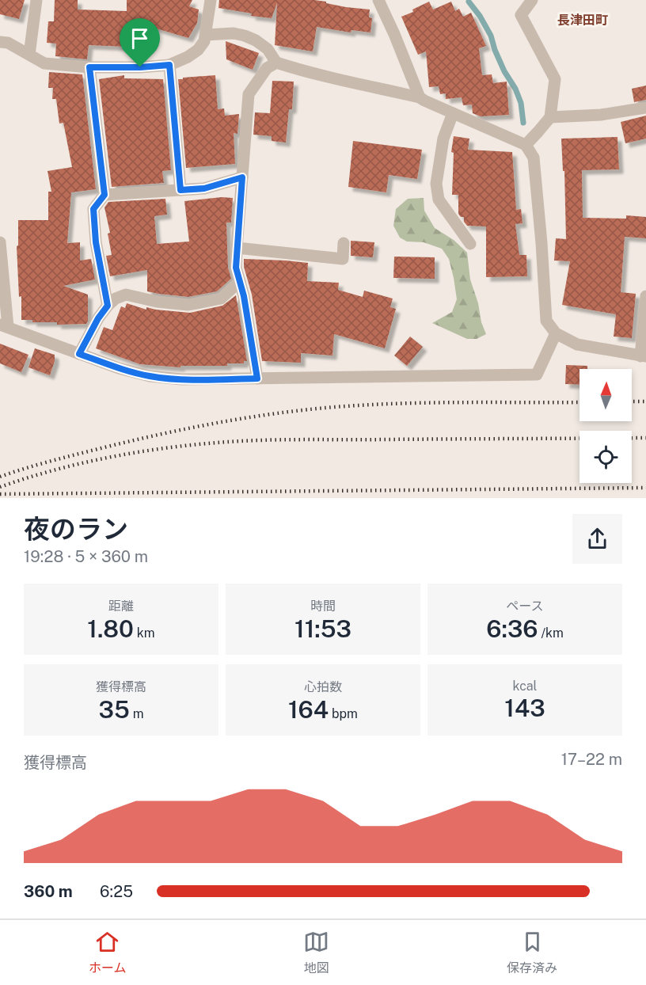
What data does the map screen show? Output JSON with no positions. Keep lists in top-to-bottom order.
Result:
{
  "districts": ["長津田町"],
  "north": "top",
  "page": {
    "heading": ["夜のラン", "19:28 · 5 × 360 m"],
    "stats": [
      ["距離", "1.80 km"],
      ["時間", "11:53"],
      ["ペース", "6:36 /km"],
      ["獲得標高", "35 m"],
      ["心拍数", "164 bpm"],
      ["kcal", "143"]
    ],
    "chart": ["獲得標高", "17–22 m"],
    "list": [
      {
        "name": "360 m",
        "note": "6:25"
      }
    ],
    "tabs": ["ホーム", "地図", "保存済み"]
  }
}
